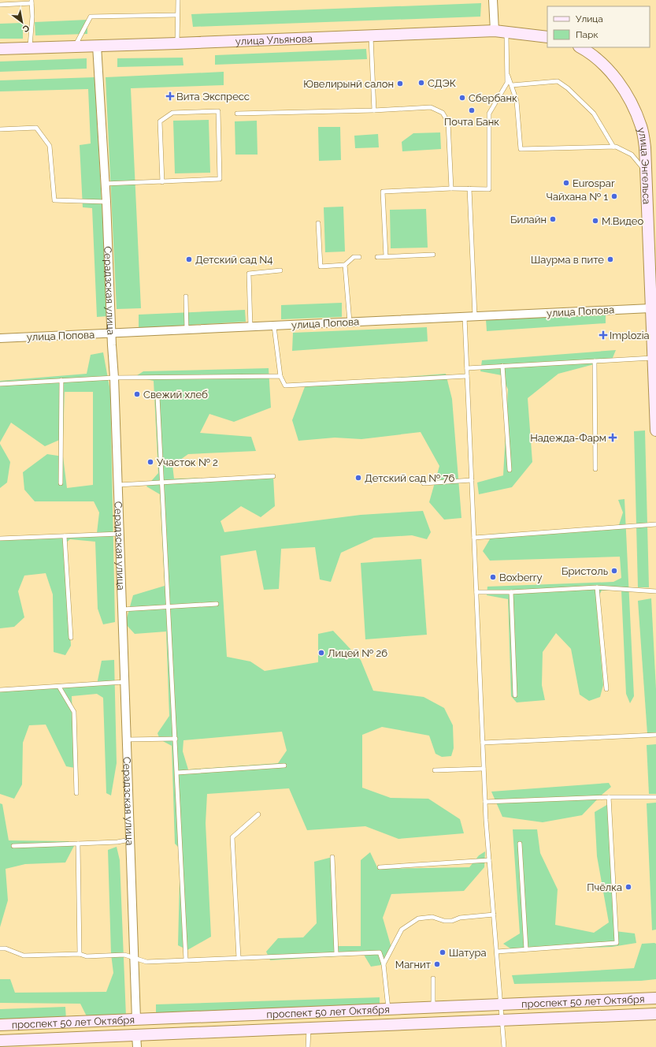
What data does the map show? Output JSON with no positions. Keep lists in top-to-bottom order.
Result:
{
  "streets": {
    "main road": [
      "улица Ульянова",
      "улица Энгельса",
      "Серадзская улица",
      "проспект 50 лет Октября"
    ],
    "street": ["улица Попова"]
  },
  "crossings": [
    ["улица Ульянова", "Серадзская улица"],
    ["улица Энгельса", "улица Попова"],
    ["Серадзская улица", "улица Попова"],
    ["Серадзская улица", "проспект 50 лет Октября"]
  ],
  "places": {
    "other": [
      "СДЭК",
      "Ювелирынй салон",
      "Сбербанк",
      "Почта Банк",
      "Eurospar",
      "Чайхана № 1",
      "Билайн",
      "М.Видео",
      "Детский сад N4",
      "Шаурма в пите",
      "Свежий хлеб",
      "Участок № 2",
      "Детский сад № 76",
      "Бристоль",
      "Boxberry",
      "Лицей № 26",
      "Пчёлка",
      "Шатура",
      "Магнит"
    ],
    "health": ["Вита Экспресс", "Implozia", "Надежда-Фарм"]
  },
  "legend": ["Улица", "Парк"],
  "north": "bottom right"
}
